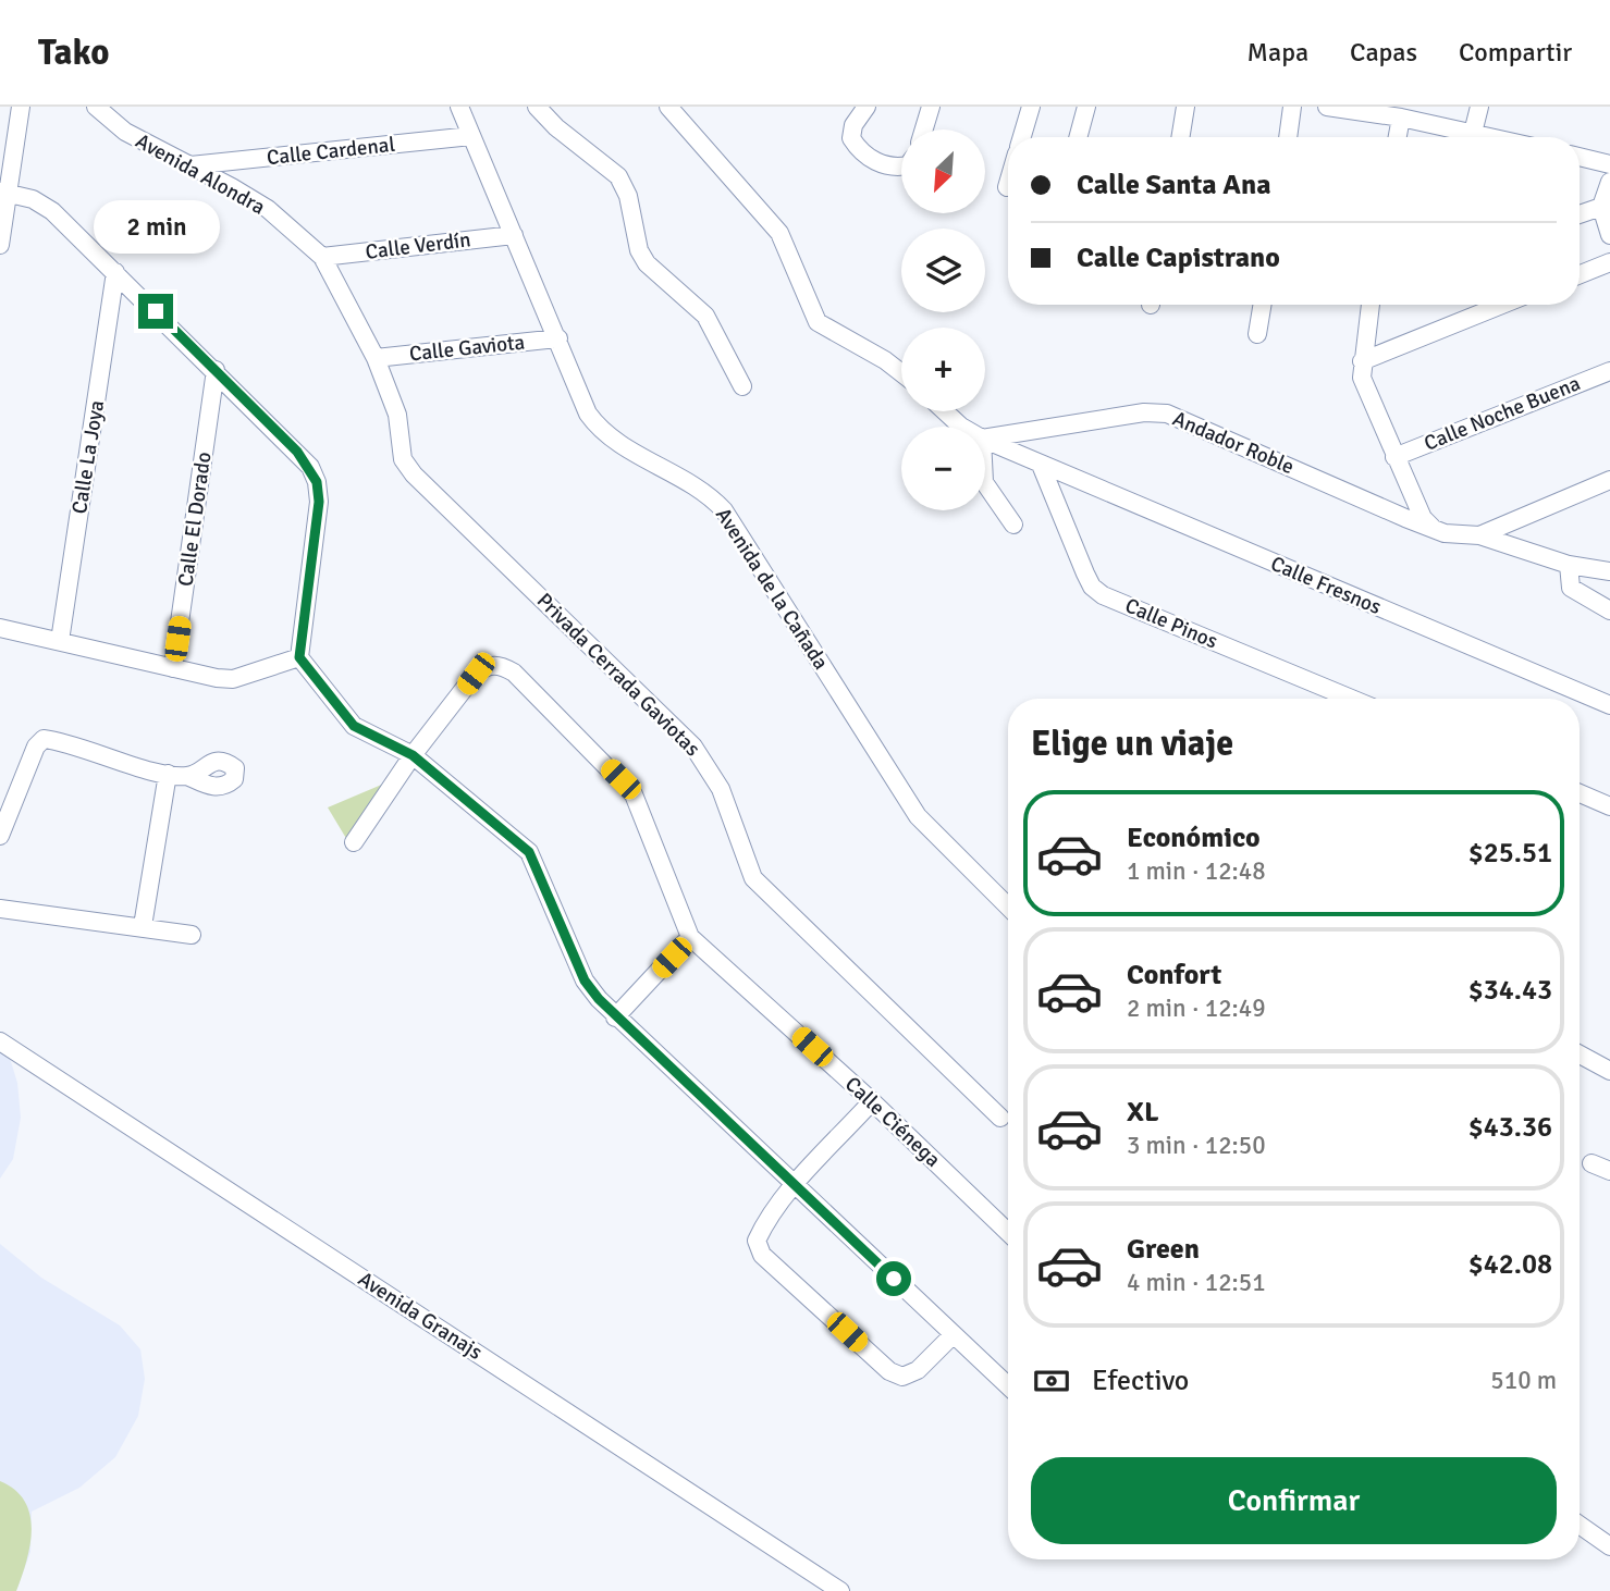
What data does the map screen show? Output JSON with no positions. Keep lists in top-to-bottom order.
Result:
{
  "streets": {
    "street": [
      "Calle Cardenal",
      "Avenida Alondra",
      "Calle Verdín",
      "Calle Gaviota",
      "Calle Noche Buena",
      "Andador Roble",
      "Calle La Joya",
      "Calle El Dorado",
      "Calle Fresnos",
      "Avenida de la Cañada",
      "Calle Pinos",
      "Privada Cerrada Gaviotas",
      "Calle Ciénega",
      "Avenida Granajs"
    ]
  },
  "crossings": [
    ["Calle Cardenal", "Avenida Alondra"],
    ["Calle Cardenal", "Avenida de la Cañada"],
    ["Avenida Alondra", "Calle Verdín"],
    ["Avenida Alondra", "Calle Gaviota"],
    ["Avenida Alondra", "Privada Cerrada Gaviotas"],
    ["Calle Verdín", "Avenida de la Cañada"],
    ["Calle Gaviota", "Avenida de la Cañada"],
    ["Calle Gaviota", "Privada Cerrada Gaviotas"],
    ["Calle Fresnos", "Calle Pinos"]
  ],
  "north": "bottom left",
  "page": {
    "header": "Tako",
    "nav": ["Mapa", "Capas", "Compartir"],
    "map_buttons": ["+", "−"],
    "banner": ["Calle Santa Ana", "Calle Capistrano"],
    "bubble": "2 min",
    "heading": "Elige un viaje",
    "list": [
      {
        "name": "Económico",
        "note": "1 min · 12:48",
        "value": "$25.51"
      },
      {
        "name": "Confort",
        "note": "2 min · 12:49",
        "value": "$34.43"
      },
      {
        "name": "XL",
        "note": "3 min · 12:50",
        "value": "$43.36"
      },
      {
        "name": "Green",
        "note": "4 min · 12:51",
        "value": "$42.08"
      }
    ],
    "pay": ["Efectivo", "510 m"],
    "buttons": "Confirmar"
  }
}
